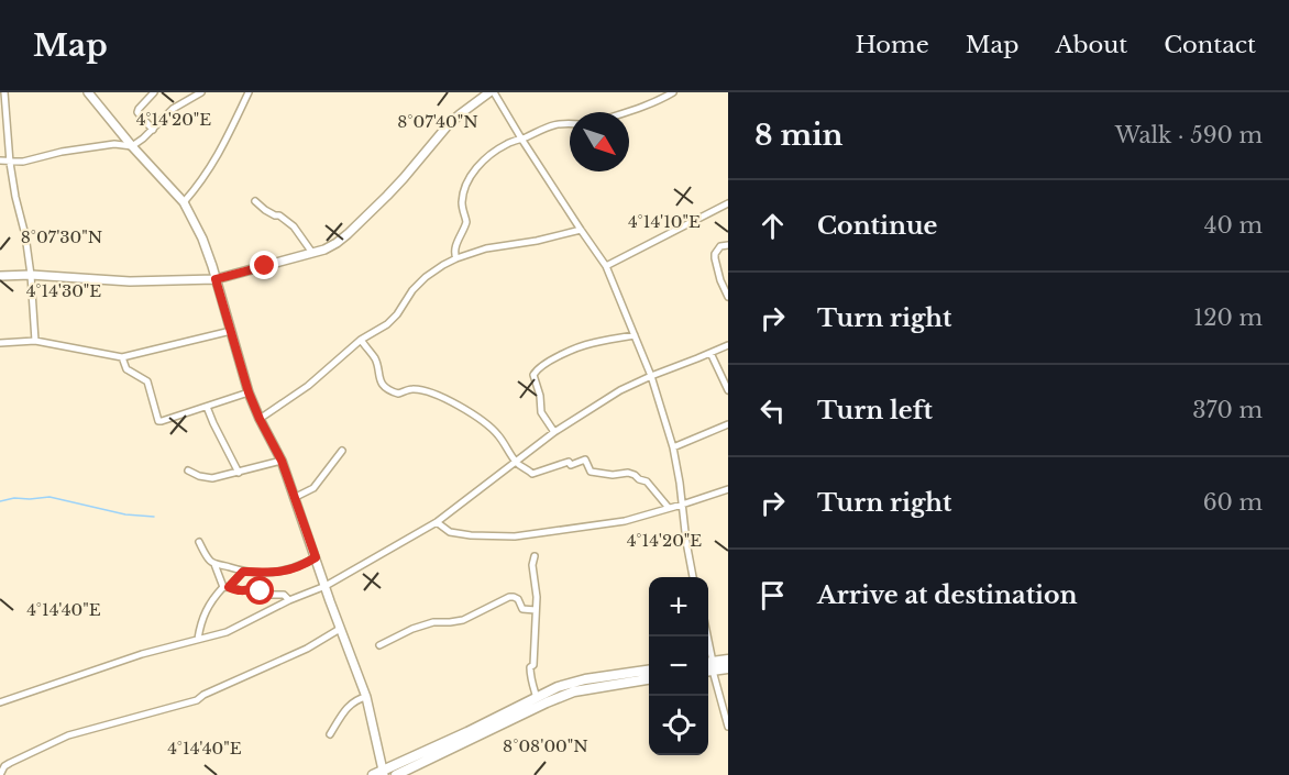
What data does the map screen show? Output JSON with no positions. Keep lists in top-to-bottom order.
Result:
{
  "north": "bottom right",
  "page": {
    "header": "Map",
    "nav": [
      "Home",
      "Map",
      "About",
      "Contact"
    ],
    "heading": ["8 min", "Walk · 590 m"],
    "list": [
      ["Continue", "40 m"],
      ["Turn right", "120 m"],
      ["Turn left", "370 m"],
      ["Turn right", "60 m"],
      "Arrive at destination"
    ],
    "map_buttons": ["+", "−"]
  },
  "coordinates": [
    "4°14'20\"E",
    "8°07'40\"N",
    "4°14'10\"E",
    "8°07'30\"N",
    "4°14'30\"E",
    "4°14'40\"E",
    "8°08'00\"N"
  ]
}
